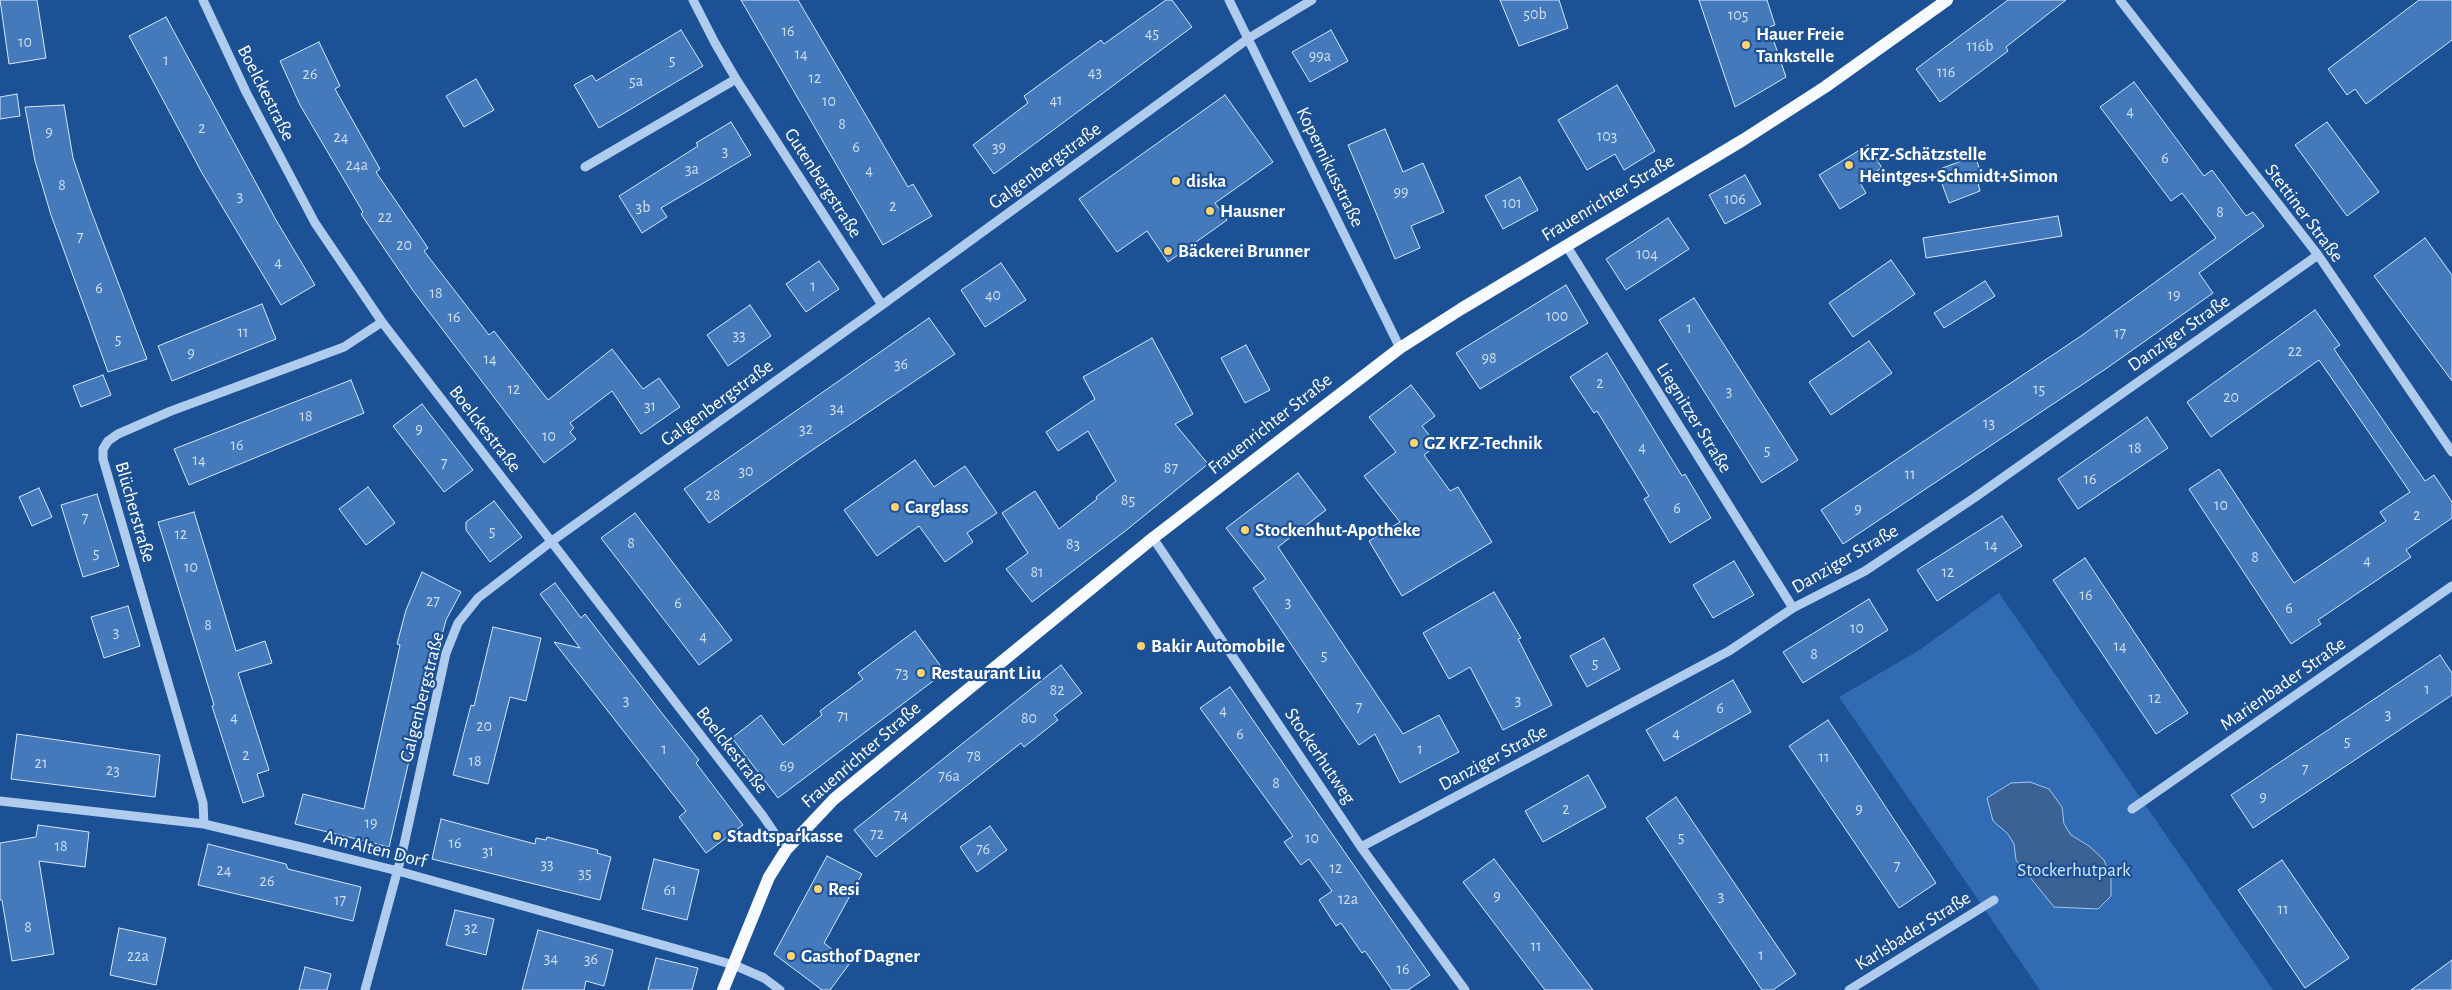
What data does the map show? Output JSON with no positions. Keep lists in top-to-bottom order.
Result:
{
  "streets": {
    "main road": ["Frauenrichter Straße"],
    "street": [
      "Boelckestraße",
      "Galgenbergstraße",
      "Kopernikusstraße",
      "Gutenbergstraße",
      "Stettiner Straße",
      "Danziger Straße",
      "Liegnitzer Straße",
      "Blücherstraße",
      "Marienbader Straße",
      "Stockerhutweg",
      "Am Alten Dorf",
      "Karlsbader Straße"
    ]
  },
  "crossings": [
    ["Boelckestraße", "Galgenbergstraße"],
    ["Boelckestraße", "Frauenrichter Straße"],
    ["Boelckestraße", "Blücherstraße"],
    ["Galgenbergstraße", "Kopernikusstraße"],
    ["Galgenbergstraße", "Gutenbergstraße"],
    ["Galgenbergstraße", "Am Alten Dorf"],
    ["Kopernikusstraße", "Frauenrichter Straße"],
    ["Frauenrichter Straße", "Liegnitzer Straße"],
    ["Frauenrichter Straße", "Stockerhutweg"],
    ["Frauenrichter Straße", "Am Alten Dorf"],
    ["Stettiner Straße", "Danziger Straße"],
    ["Danziger Straße", "Liegnitzer Straße"],
    ["Danziger Straße", "Stockerhutweg"],
    ["Blücherstraße", "Am Alten Dorf"]
  ],
  "parks": ["Stockerhutpark"],
  "places": [
    "Hauer Freie Tankstelle",
    "KFZ-Schätzstelle Heintges+Schmidt+Simon",
    "diska",
    "Hausner",
    "Bäckerei Brunner",
    "GZ KFZ-Technik",
    "Carglass",
    "Stockenhut-Apotheke",
    "Bakir Automobile",
    "Restaurant Liu",
    "Stadtsparkasse",
    "Resi",
    "Gasthof Dagner"
  ],
  "house_numbers": [
    "50b",
    "105",
    "16",
    "45",
    "10",
    "116b",
    "14",
    "99a",
    "1",
    "5",
    "43",
    "116",
    "26",
    "12",
    "5a",
    "41",
    "10",
    "4",
    "8",
    "2",
    "9",
    "103",
    "24",
    "6",
    "39",
    "3",
    "6",
    "24a",
    "3a",
    "4",
    "8",
    "99",
    "3",
    "106",
    "101",
    "2",
    "3b",
    "8",
    "22",
    "7",
    "20",
    "104",
    "4",
    "1",
    "6",
    "18",
    "40",
    "19",
    "100",
    "16",
    "1",
    "11",
    "17",
    "33",
    "5",
    "22",
    "9",
    "98",
    "14",
    "36",
    "2",
    "12",
    "15",
    "3",
    "20",
    "31",
    "34",
    "18",
    "13",
    "9",
    "32",
    "10",
    "16",
    "4",
    "18",
    "5",
    "14",
    "7",
    "87",
    "30",
    "11",
    "16",
    "28",
    "85",
    "10",
    "6",
    "9",
    "2",
    "7",
    "5",
    "12",
    "8",
    "83",
    "14",
    "5",
    "8",
    "4",
    "10",
    "81",
    "12",
    "16",
    "27",
    "3",
    "6",
    "6",
    "8",
    "10",
    "3",
    "4",
    "14",
    "8",
    "5",
    "5",
    "73",
    "1",
    "82",
    "12",
    "3",
    "3",
    "7",
    "6",
    "4",
    "3",
    "71",
    "4",
    "80",
    "20",
    "4",
    "6",
    "5",
    "1",
    "1",
    "2",
    "78",
    "11",
    "18",
    "21",
    "69",
    "7",
    "23",
    "76a",
    "8",
    "9",
    "2",
    "9",
    "74",
    "19",
    "72",
    "5",
    "10",
    "16",
    "18",
    "76",
    "31",
    "33",
    "7",
    "12",
    "24",
    "35",
    "26",
    "61",
    "9",
    "3",
    "12a",
    "17",
    "11",
    "8",
    "32",
    "11",
    "1",
    "22a",
    "34",
    "36",
    "16"
  ]
}
